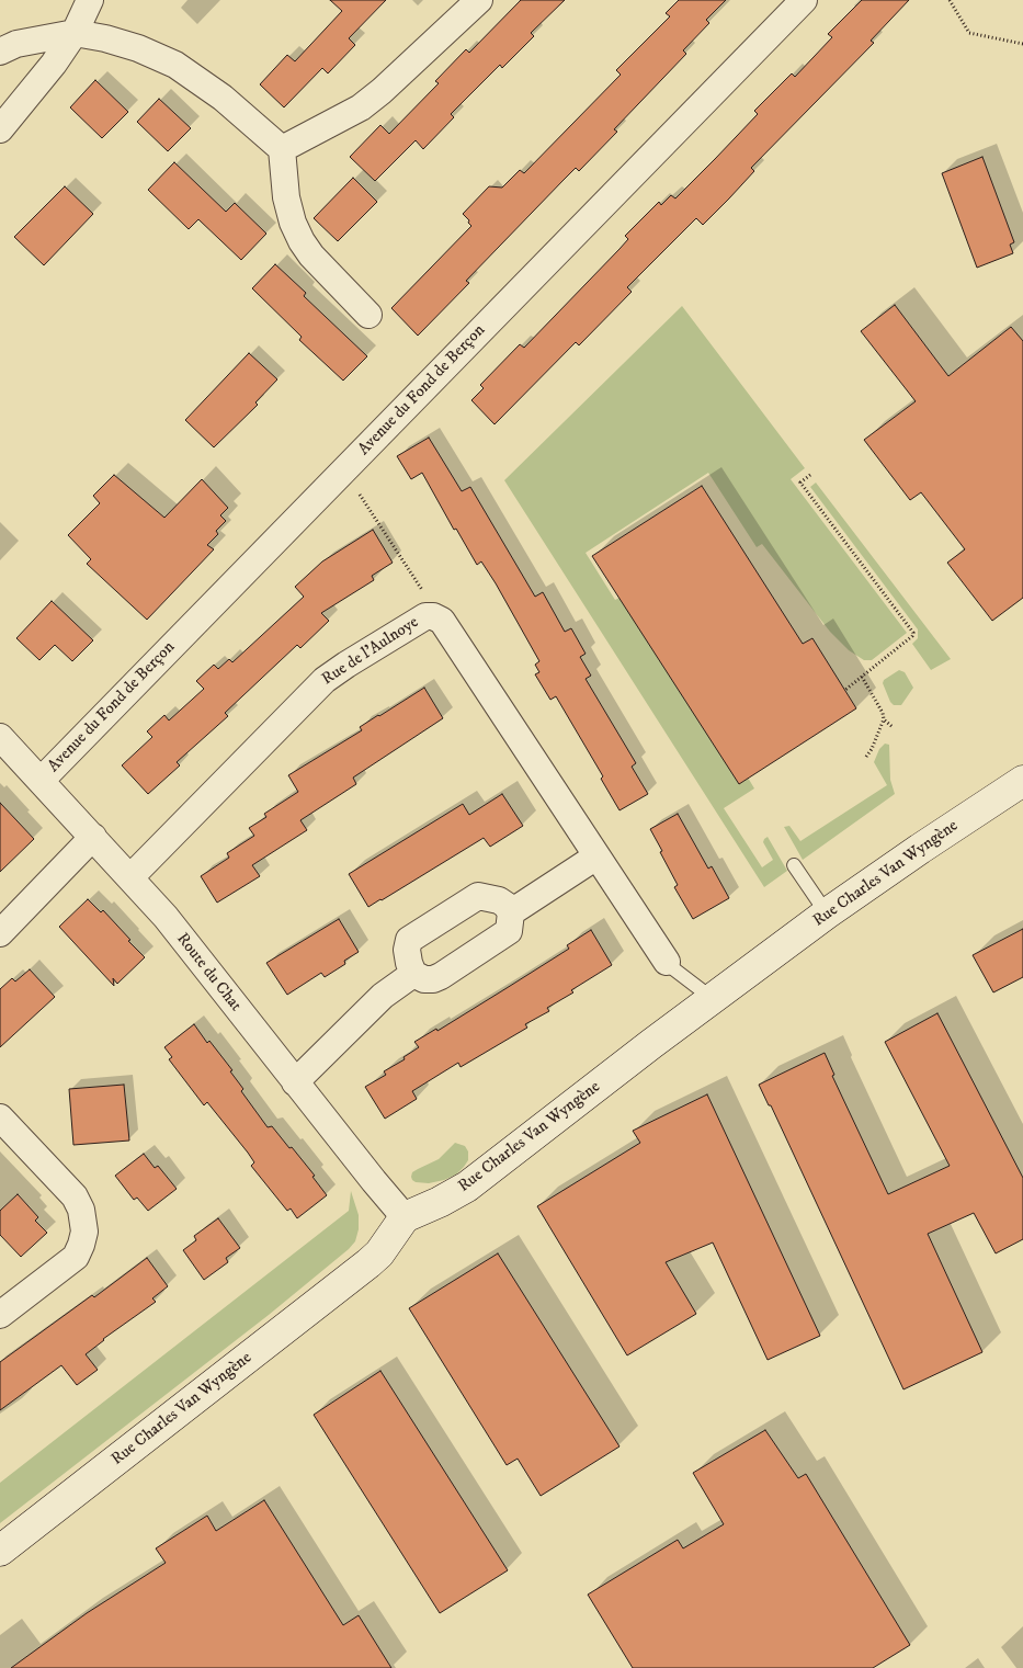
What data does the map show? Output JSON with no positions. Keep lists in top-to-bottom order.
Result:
{
  "streets": {
    "street": [
      "Avenue du Fond de Berçon",
      "Rue de l'Aulnoye",
      "Rue Charles Van Wyngène",
      "Route du Chat"
    ]
  },
  "crossings": [
    ["Avenue du Fond de Berçon", "Route du Chat"],
    ["Rue de l'Aulnoye", "Rue Charles Van Wyngène"],
    ["Rue de l'Aulnoye", "Route du Chat"],
    ["Rue Charles Van Wyngène", "Route du Chat"]
  ]
}
